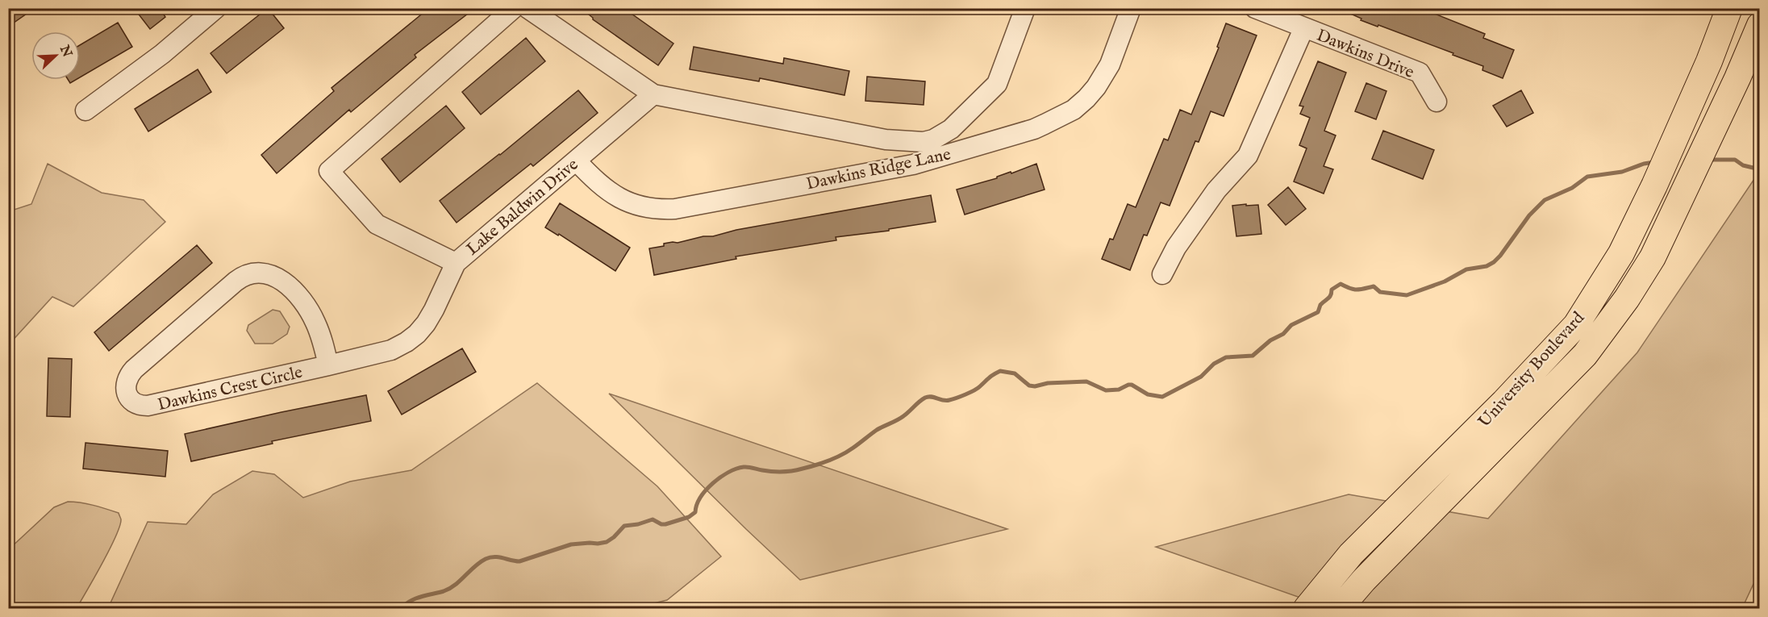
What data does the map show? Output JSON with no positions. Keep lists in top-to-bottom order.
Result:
{
  "streets": {
    "main road": ["University Boulevard"],
    "street": [
      "Dawkins Drive",
      "Dawkins Ridge Lane",
      "Lake Baldwin Drive",
      "Dawkins Crest Circle"
    ]
  },
  "crossings": [
    ["Dawkins Ridge Lane", "Lake Baldwin Drive"],
    ["Lake Baldwin Drive", "Dawkins Crest Circle"]
  ],
  "north": "top right"
}
